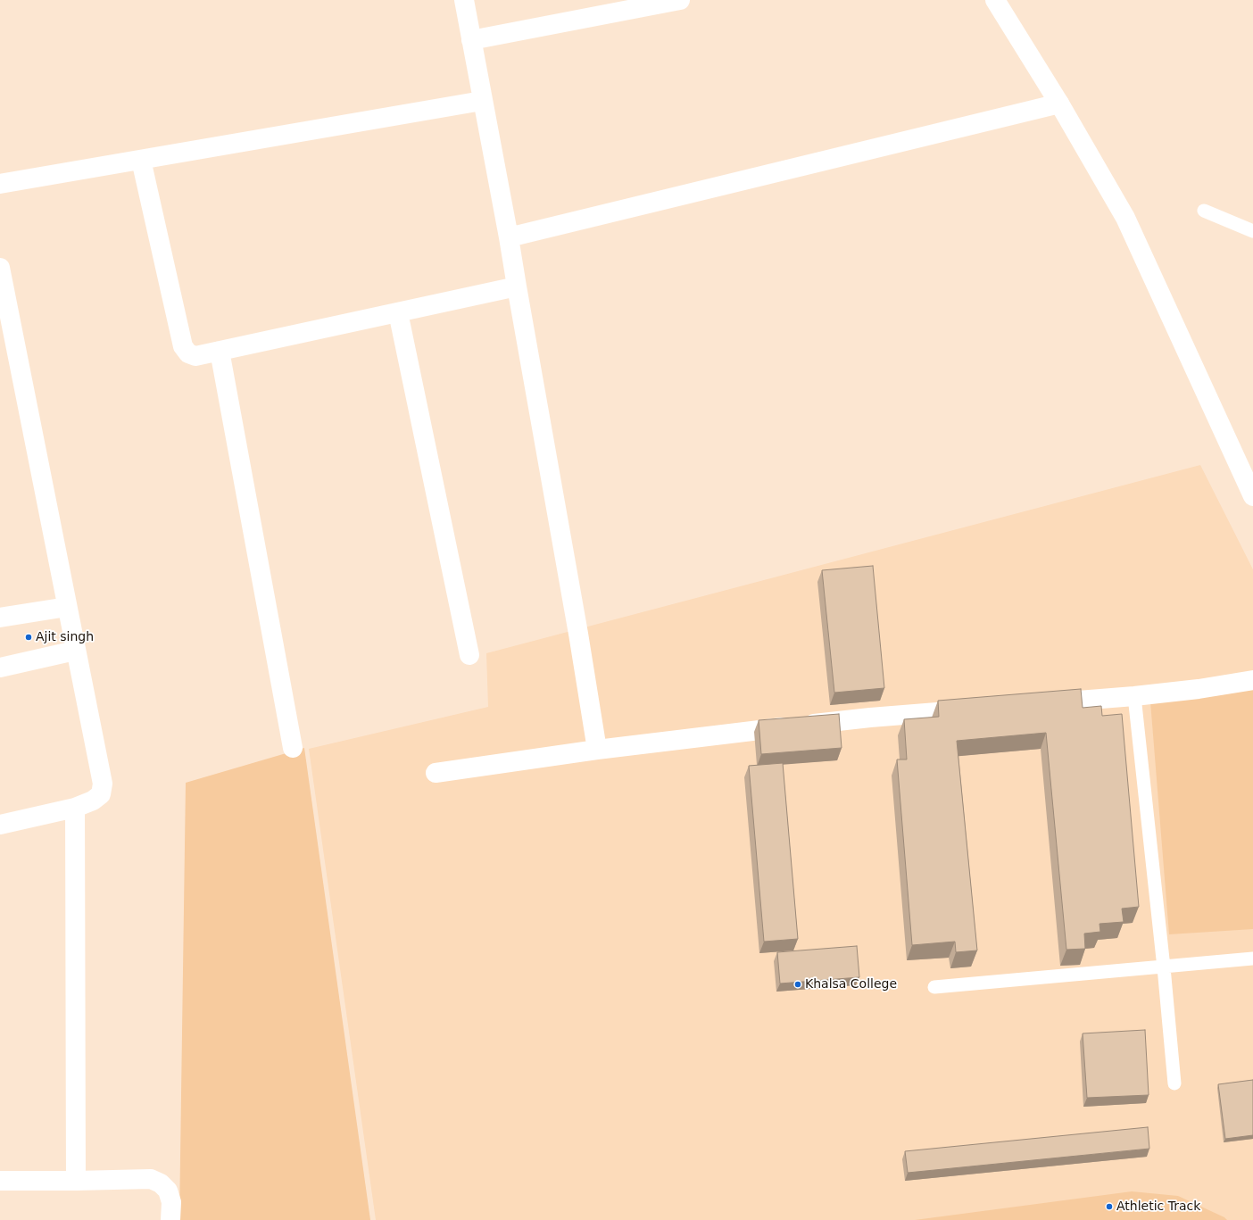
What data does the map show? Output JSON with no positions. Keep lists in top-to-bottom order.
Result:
{
  "places": ["Ajit singh", "Khalsa College", "Athletic Track"]
}
